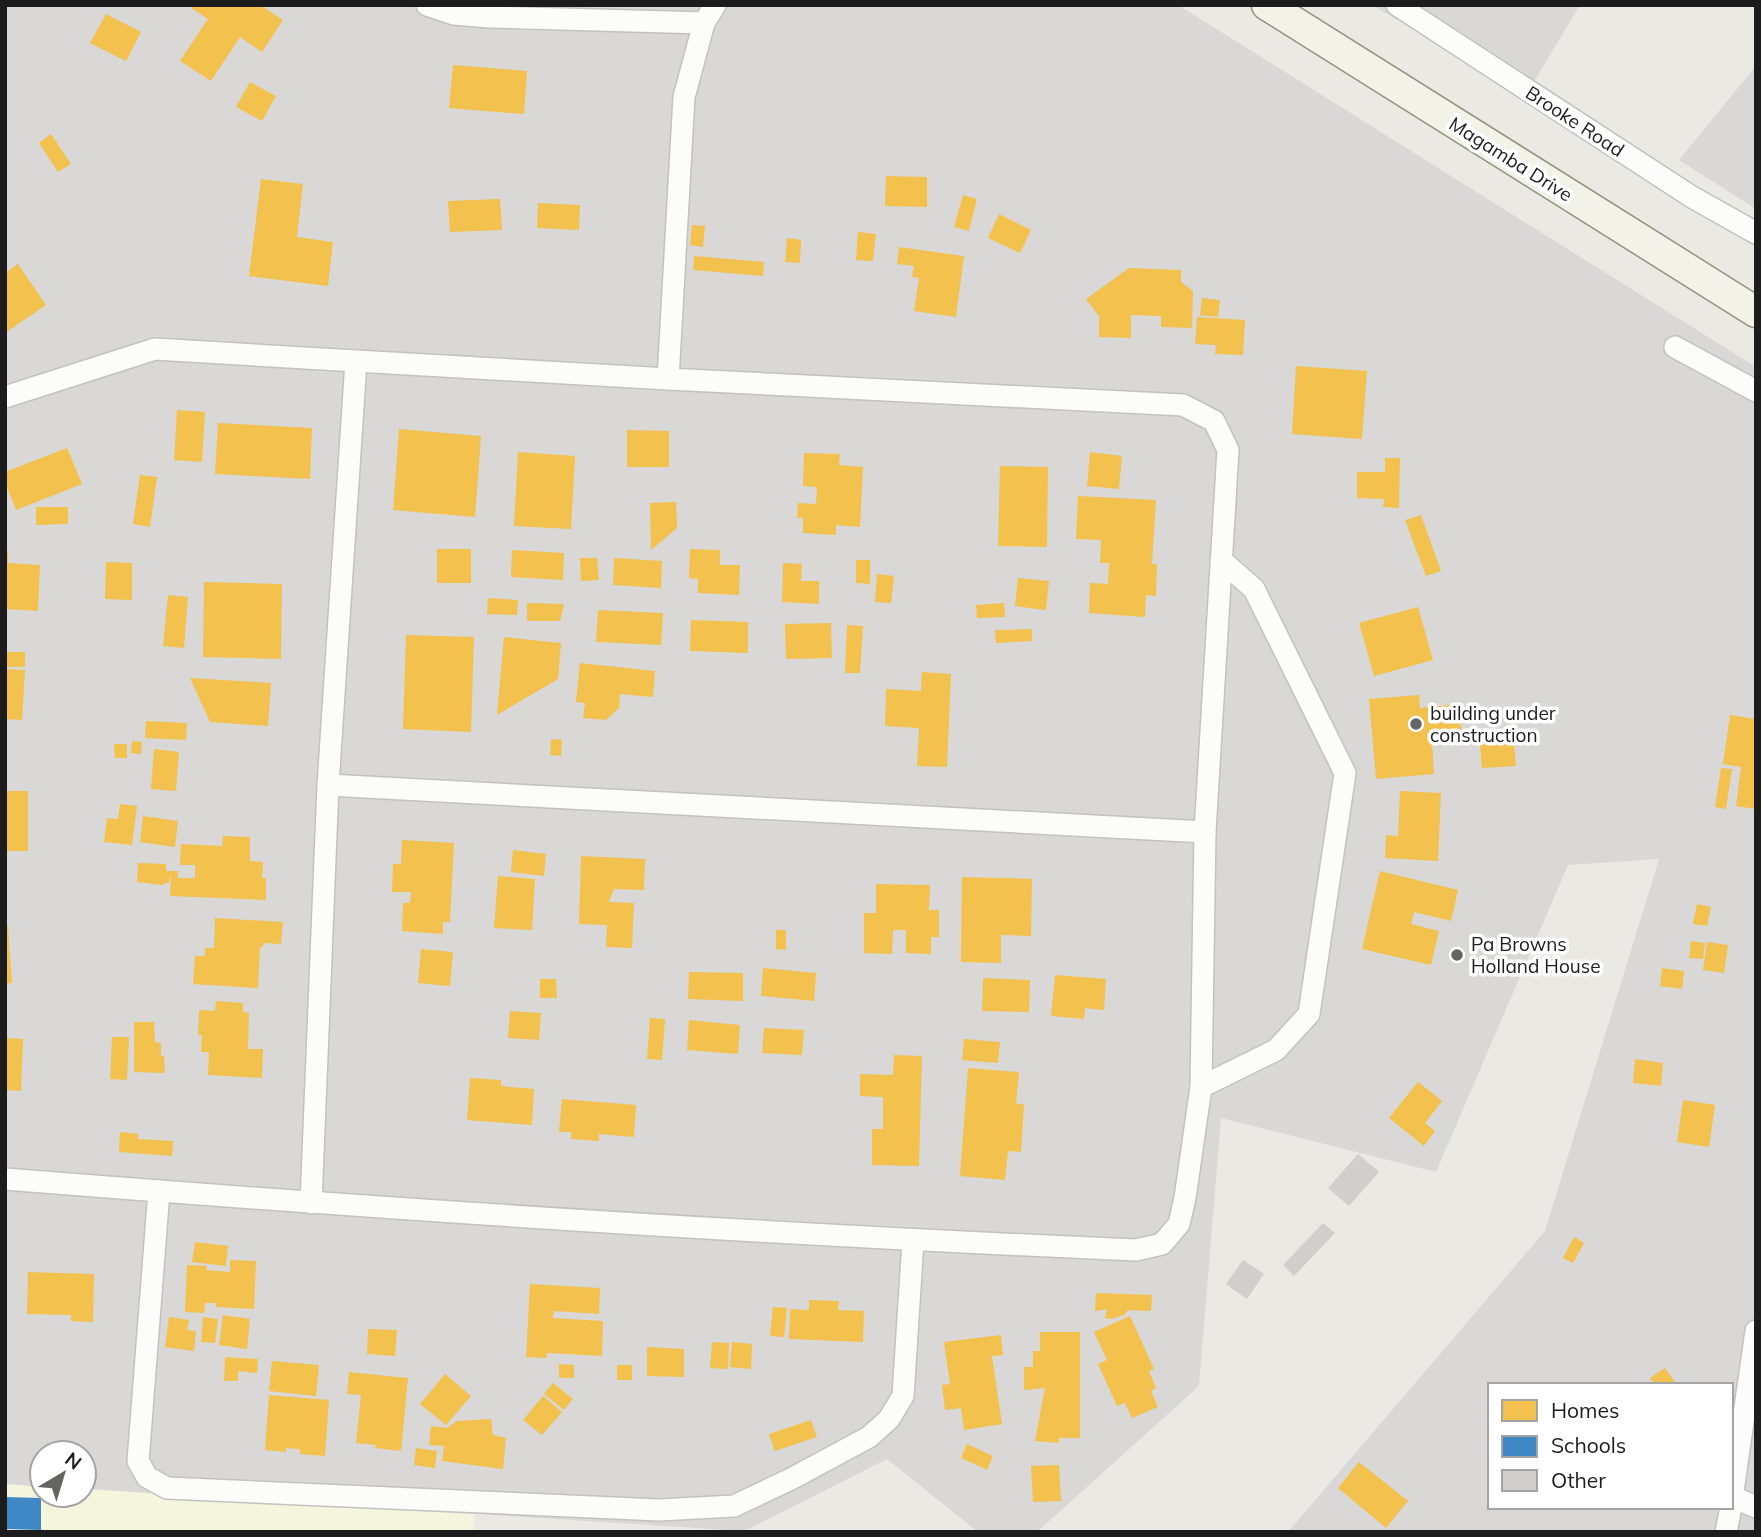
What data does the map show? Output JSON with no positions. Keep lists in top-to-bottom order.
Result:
{
  "streets": {
    "street": ["Brooke Road", "Magamba Drive"]
  },
  "places": ["building under construction", "Pa Browns Holland House"],
  "legend": ["Homes", "Schools", "Other"],
  "north": "top right"
}
